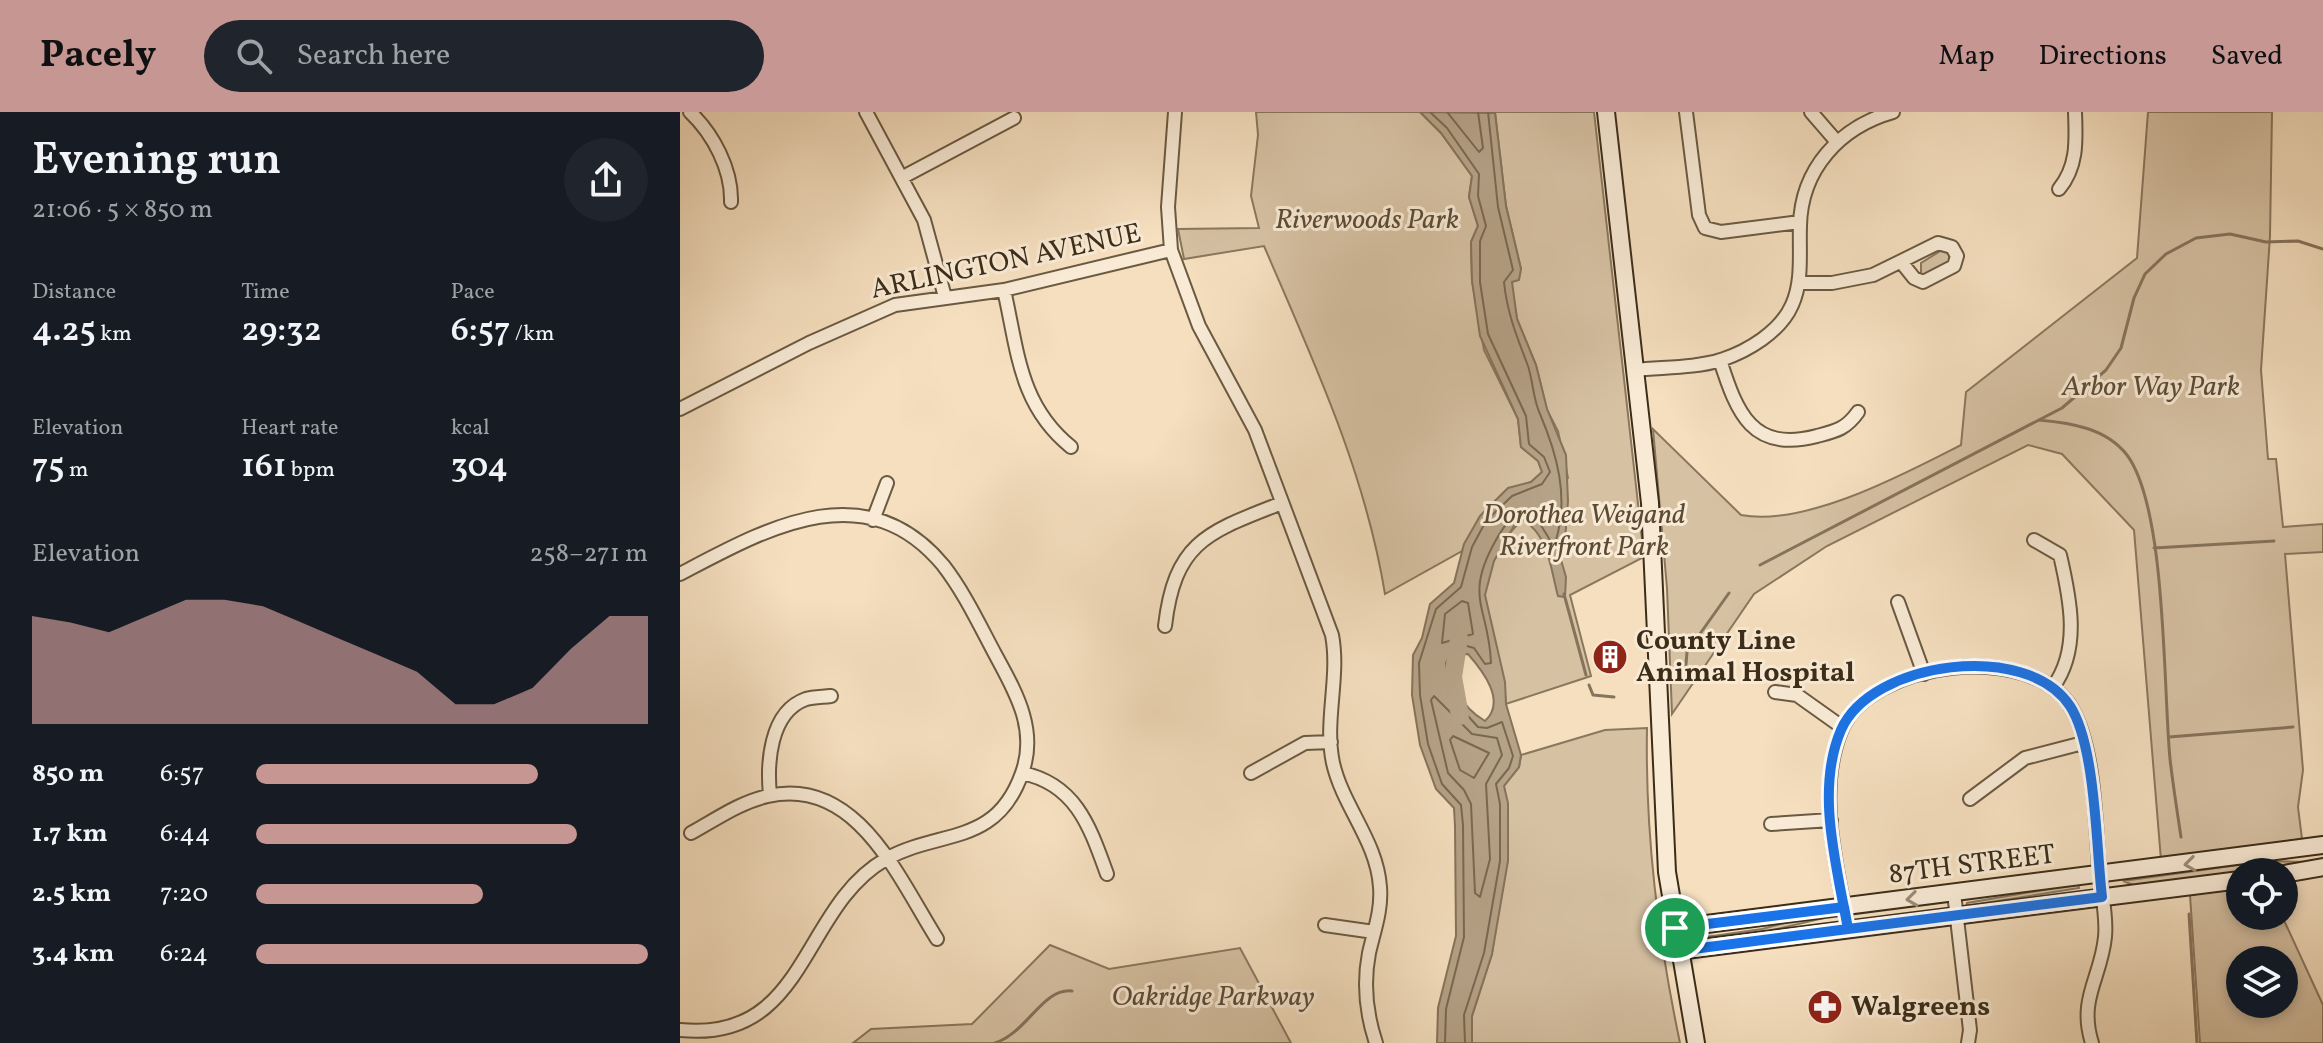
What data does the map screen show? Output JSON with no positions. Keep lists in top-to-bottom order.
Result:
{
  "streets": {
    "street": ["ARLINGTON AVENUE", "87TH STREET"]
  },
  "parks": [
    "Riverwoods Park",
    "Arbor Way Park",
    "Dorothea Weigand Riverfront Park",
    "Oakridge Parkway"
  ],
  "places": {
    "building": ["County Line Animal Hospital"],
    "pharmacy": ["Walgreens"]
  },
  "page": {
    "header": "Pacely",
    "search": "Search here",
    "nav": ["Map", "Directions", "Saved"],
    "heading": ["Evening run", "21:06 · 5 × 850 m"],
    "stats": [
      ["Distance", "4.25 km"],
      ["Time", "29:32"],
      ["Pace", "6:57 /km"],
      ["Elevation", "75 m"],
      ["Heart rate", "161 bpm"],
      ["kcal", "304"]
    ],
    "chart": ["Elevation", "258–271 m"],
    "list": [
      {
        "name": "850 m",
        "note": "6:57"
      },
      {
        "name": "1.7 km",
        "note": "6:44"
      },
      {
        "name": "2.5 km",
        "note": "7:20"
      },
      {
        "name": "3.4 km",
        "note": "6:24"
      }
    ]
  }
}
